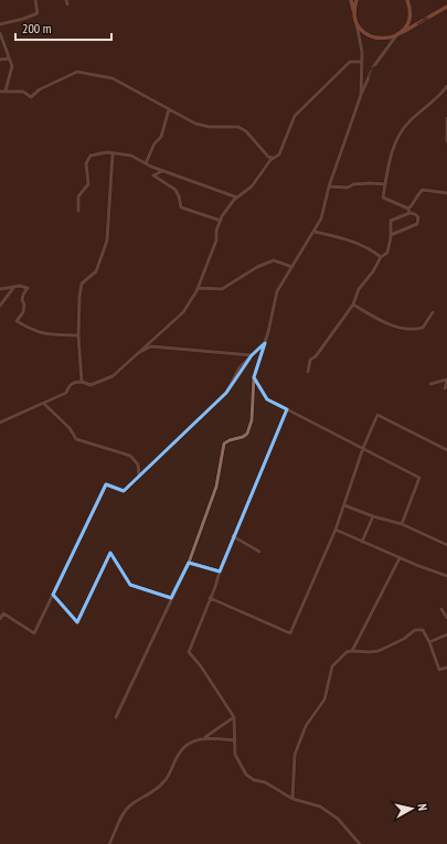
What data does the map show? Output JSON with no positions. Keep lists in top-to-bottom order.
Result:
{
  "scale_bar": "200 m",
  "north": "right"
}
